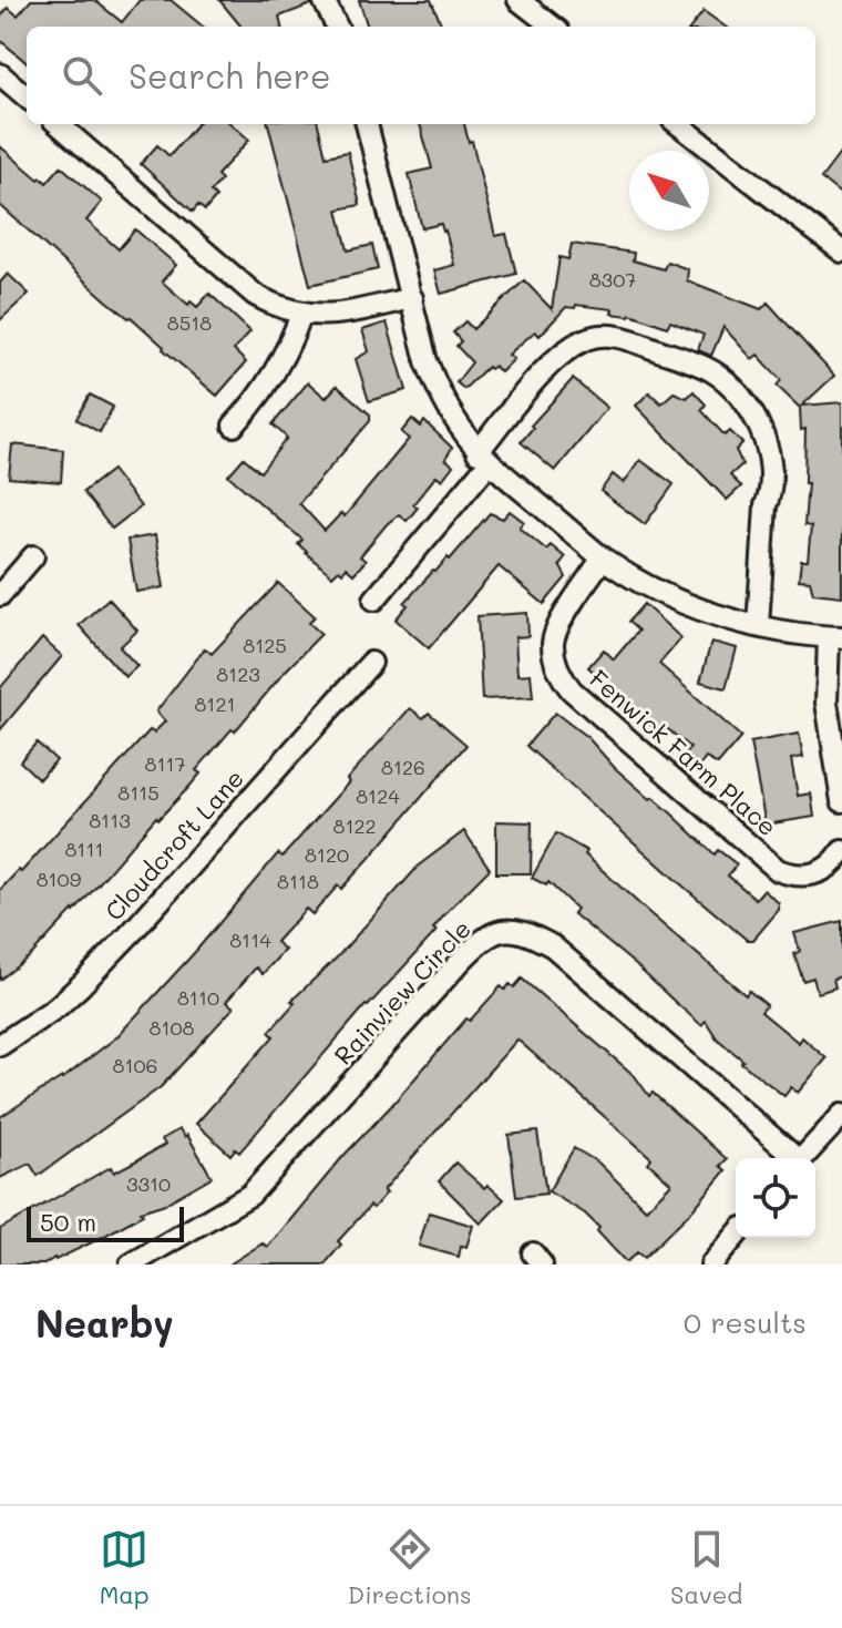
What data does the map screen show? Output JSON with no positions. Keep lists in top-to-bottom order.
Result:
{
  "streets": {
    "street": ["Fenwick Farm Place", "Cloudcroft Lane", "Rainview Circle"]
  },
  "house_numbers": [
    "8307",
    "8518",
    "8125",
    "8123",
    "8121",
    "8117",
    "8126",
    "8115",
    "8124",
    "8113",
    "8122",
    "8111",
    "8120",
    "8109",
    "8118",
    "8114",
    "8110",
    "8108",
    "8106",
    "3310"
  ],
  "scale_bar": "50 m",
  "north": "top left",
  "page": {
    "search": "Search here",
    "scale": "50 m",
    "heading": ["Nearby", "0 results"],
    "nav": ["Map", "Directions", "Saved"]
  }
}
